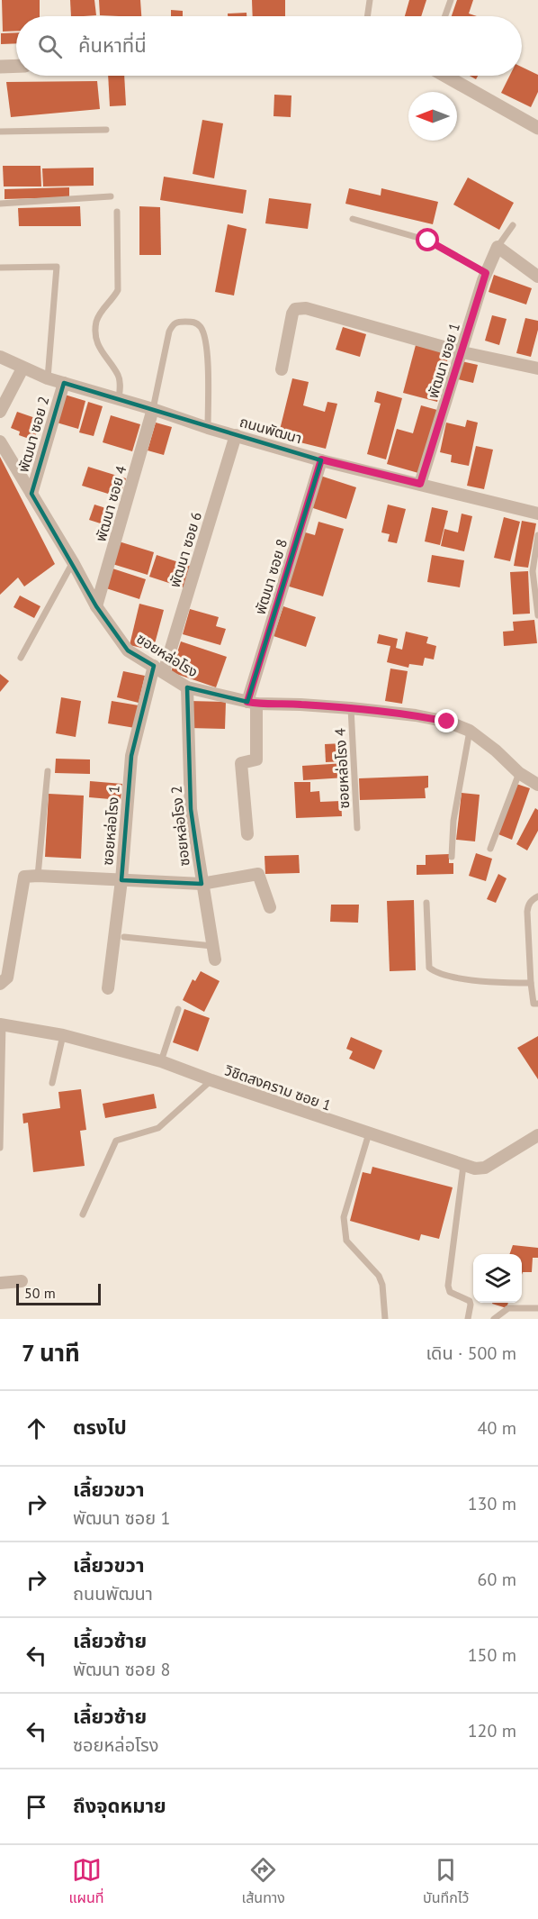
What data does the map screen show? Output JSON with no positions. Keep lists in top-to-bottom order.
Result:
{
  "streets": {
    "street": [
      "พัฒนา ซอย 1",
      "ถนนพัฒนา",
      "พัฒนา ซอย 2",
      "พัฒนา ซอย 4",
      "พัฒนา ซอย 6",
      "พัฒนา ซอย 8",
      "ซอยหล่อโรง",
      "ซอยหล่อโรง 1",
      "ซอยหล่อโรง 2",
      "วิชิตสงคราม ซอย 1"
    ],
    "lane": ["ซอยหล่อโรง 4"]
  },
  "crossings": [
    ["พัฒนา ซอย 1", "ถนนพัฒนา"],
    ["ถนนพัฒนา", "พัฒนา ซอย 2"],
    ["ถนนพัฒนา", "พัฒนา ซอย 4"],
    ["ถนนพัฒนา", "พัฒนา ซอย 6"],
    ["ถนนพัฒนา", "พัฒนา ซอย 8"],
    ["พัฒนา ซอย 2", "ซอยหล่อโรง"],
    ["พัฒนา ซอย 4", "ซอยหล่อโรง"],
    ["พัฒนา ซอย 6", "ซอยหล่อโรง"],
    ["พัฒนา ซอย 6", "ซอยหล่อโรง 1"],
    ["พัฒนา ซอย 8", "ซอยหล่อโรง"],
    ["ซอยหล่อโรง", "ซอยหล่อโรง 4"],
    ["ซอยหล่อโรง", "ซอยหล่อโรง 1"],
    ["ซอยหล่อโรง", "ซอยหล่อโรง 2"]
  ],
  "scale_bar": "50 m",
  "north": "left",
  "page": {
    "search": "ค้นหาที่นี่",
    "scale": "50 m",
    "heading": ["7 นาที", "เดิน · 500 m"],
    "list": [
      ["ตรงไป", "40 m"],
      ["เลี้ยวขวา", "พัฒนา ซอย 1", "130 m"],
      ["เลี้ยวขวา", "ถนนพัฒนา", "60 m"],
      ["เลี้ยวซ้าย", "พัฒนา ซอย 8", "150 m"],
      ["เลี้ยวซ้าย", "ซอยหล่อโรง", "120 m"],
      "ถึงจุดหมาย"
    ],
    "nav": ["แผนที่", "เส้นทาง", "บันทึกไว้"]
  }
}
